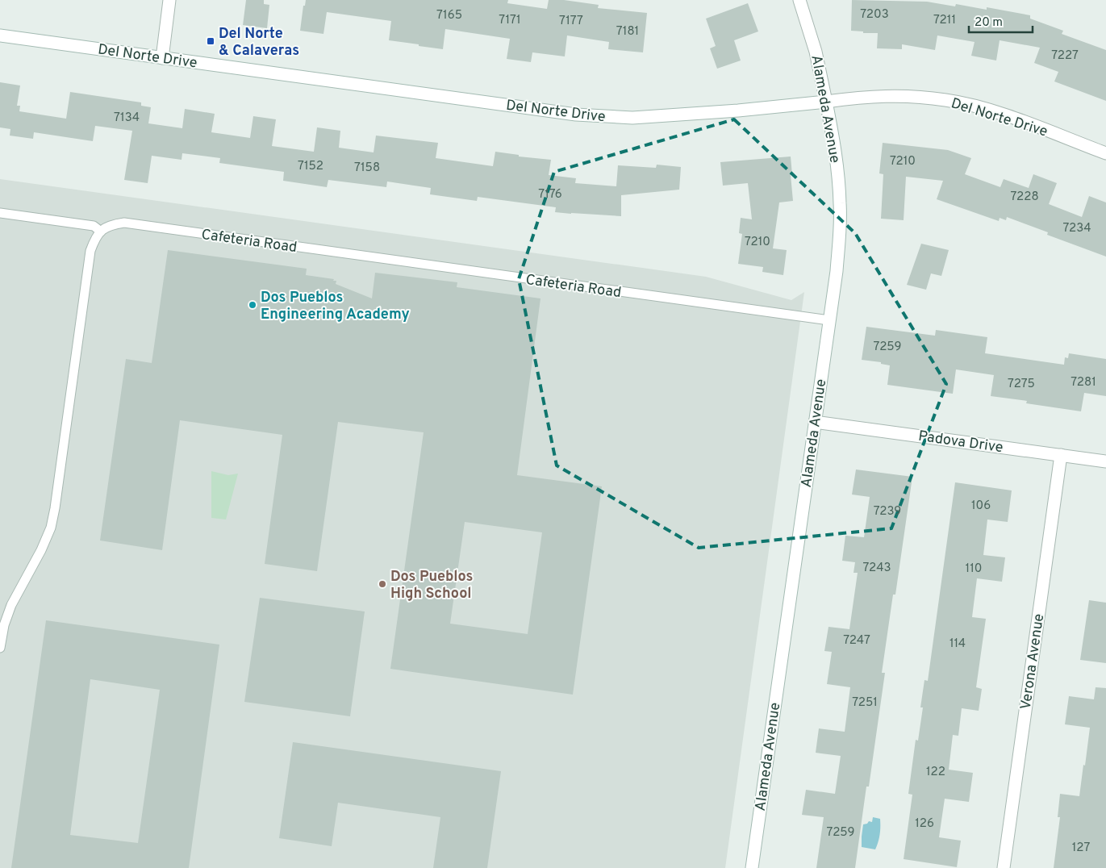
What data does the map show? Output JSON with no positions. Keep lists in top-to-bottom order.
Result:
{
  "streets": {
    "street": [
      "Del Norte Drive",
      "Alameda Avenue",
      "Padova Drive",
      "Verona Avenue"
    ],
    "lane": ["Cafeteria Road"]
  },
  "crossings": [
    ["Del Norte Drive", "Alameda Avenue"],
    ["Alameda Avenue", "Cafeteria Road"],
    ["Alameda Avenue", "Padova Drive"],
    ["Padova Drive", "Verona Avenue"]
  ],
  "places": {
    "transit": ["Del Norte & Calaveras"],
    "other": ["Dos Pueblos Engineering Academy", "Dos Pueblos High School"]
  },
  "house_numbers": [
    "7203",
    "7165",
    "7171",
    "7211",
    "7177",
    "7181",
    "7227",
    "7134",
    "7210",
    "7152",
    "7158",
    "7176",
    "7228",
    "7234",
    "7210",
    "7259",
    "7281",
    "7275",
    "106",
    "7239",
    "7243",
    "110",
    "7247",
    "114",
    "7251",
    "122",
    "126",
    "7259",
    "127"
  ],
  "scale_bar": "20 m"
}
